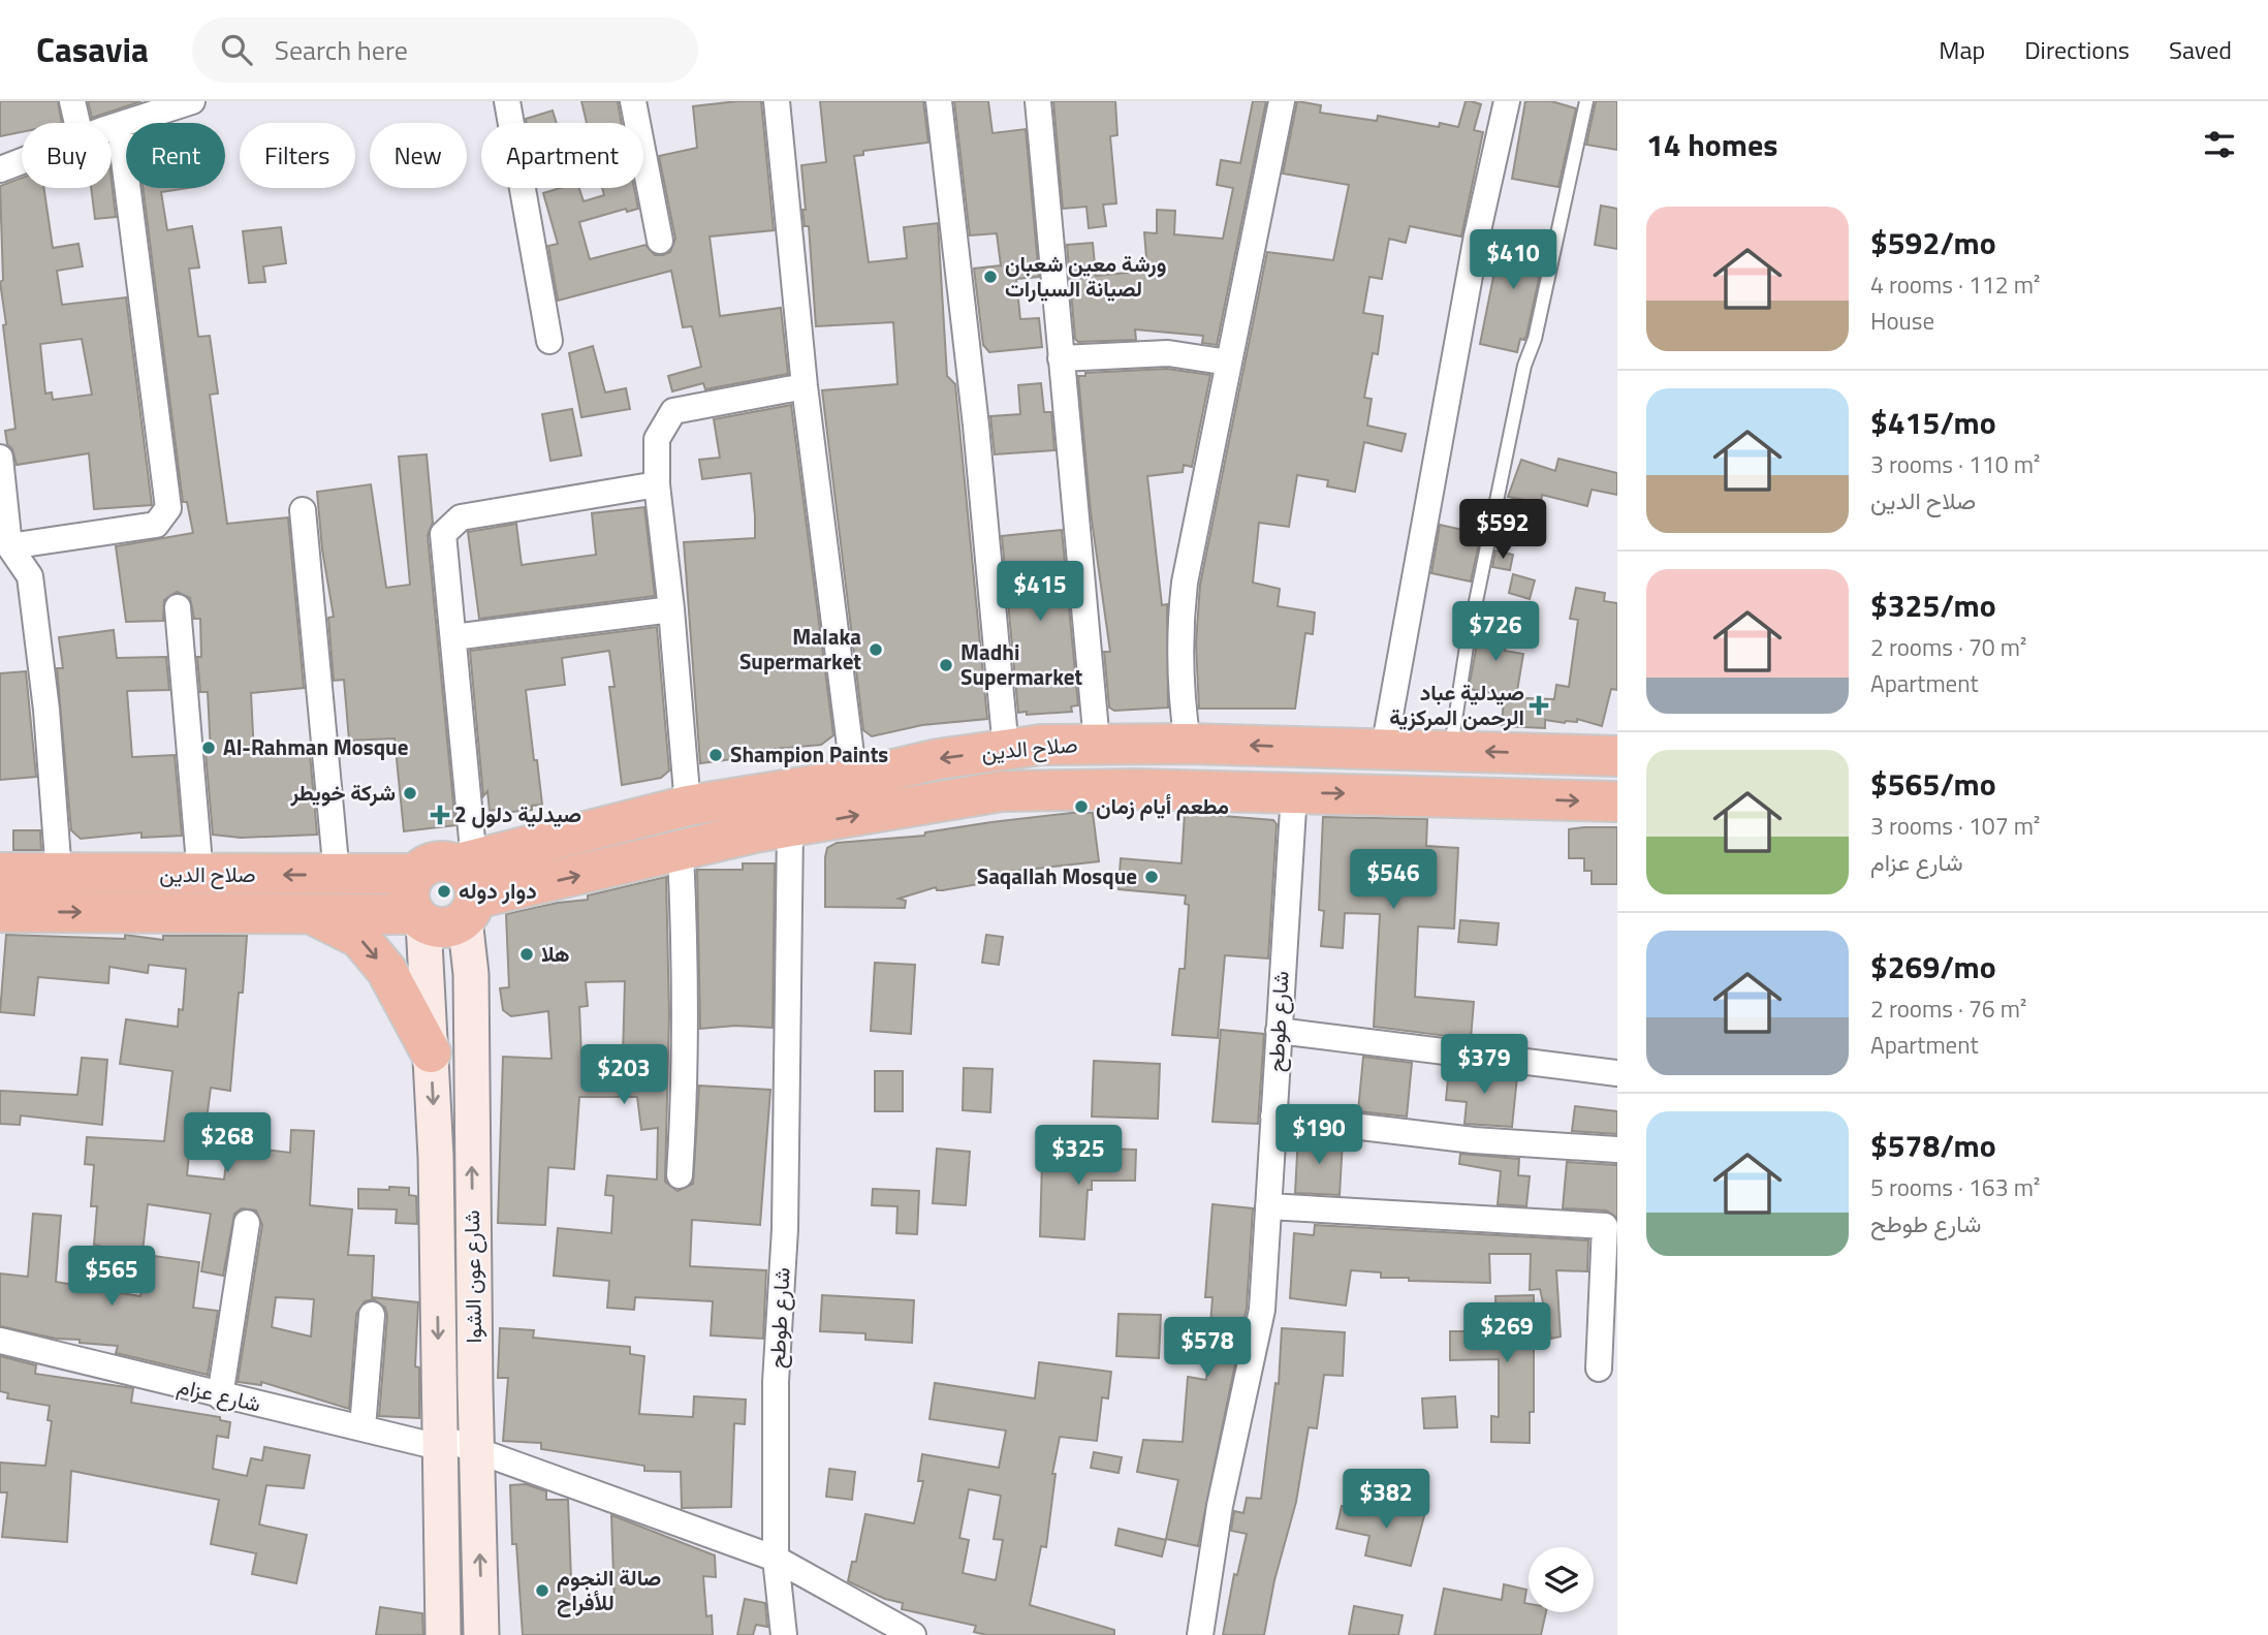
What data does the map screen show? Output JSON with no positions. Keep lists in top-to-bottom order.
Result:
{
  "streets": {
    "highway": ["صلاح الدين"],
    "main road": ["شارع عون الشوا"],
    "street": ["شارع طوطح", "شارع عزام"]
  },
  "crossings": [
    ["صلاح الدين", "شارع طوطح"],
    ["صلاح الدين", "شارع عون الشوا"],
    ["شارع طوطح", "شارع عزام"],
    ["شارع عون الشوا", "شارع عزام"]
  ],
  "places": {
    "other": [
      "ورشة معين شعبان لصيانة السيارات",
      "Malaka Supermarket",
      "Madhi Supermarket",
      "Al-Rahman Mosque",
      "Shampion Paints",
      "شركة خويطر",
      "مطعم أيام زمان",
      "Saqallah Mosque",
      "دوار دوله",
      "هلا",
      "صالة النجوم للأفراح"
    ],
    "health": ["صيدلية عباد الرحمن المركزية", "صيدلية دلول 2"]
  },
  "page": {
    "header": "Casavia",
    "search": "Search here",
    "nav": ["Map", "Directions", "Saved"],
    "heading": "14 homes",
    "chip": [
      "Buy",
      "Rent",
      "Filters",
      "New",
      "Apartment"
    ],
    "list": [
      {
        "name": "$592/mo",
        "note": "4 rooms · 112 m² · House"
      },
      {
        "name": "$415/mo",
        "note": "3 rooms · 110 m² · صلاح الدين"
      },
      {
        "name": "$325/mo",
        "note": "2 rooms · 70 m² · Apartment"
      },
      {
        "name": "$565/mo",
        "note": "3 rooms · 107 m² · شارع عزام"
      },
      {
        "name": "$269/mo",
        "note": "2 rooms · 76 m² · Apartment"
      },
      {
        "name": "$578/mo",
        "note": "5 rooms · 163 m² · شارع طوطح"
      }
    ],
    "price": [
      "$410",
      "$592",
      "$415",
      "$726",
      "$546",
      "$379",
      "$203",
      "$190",
      "$268",
      "$325",
      "$565",
      "$269",
      "$578",
      "$382"
    ]
  }
}
